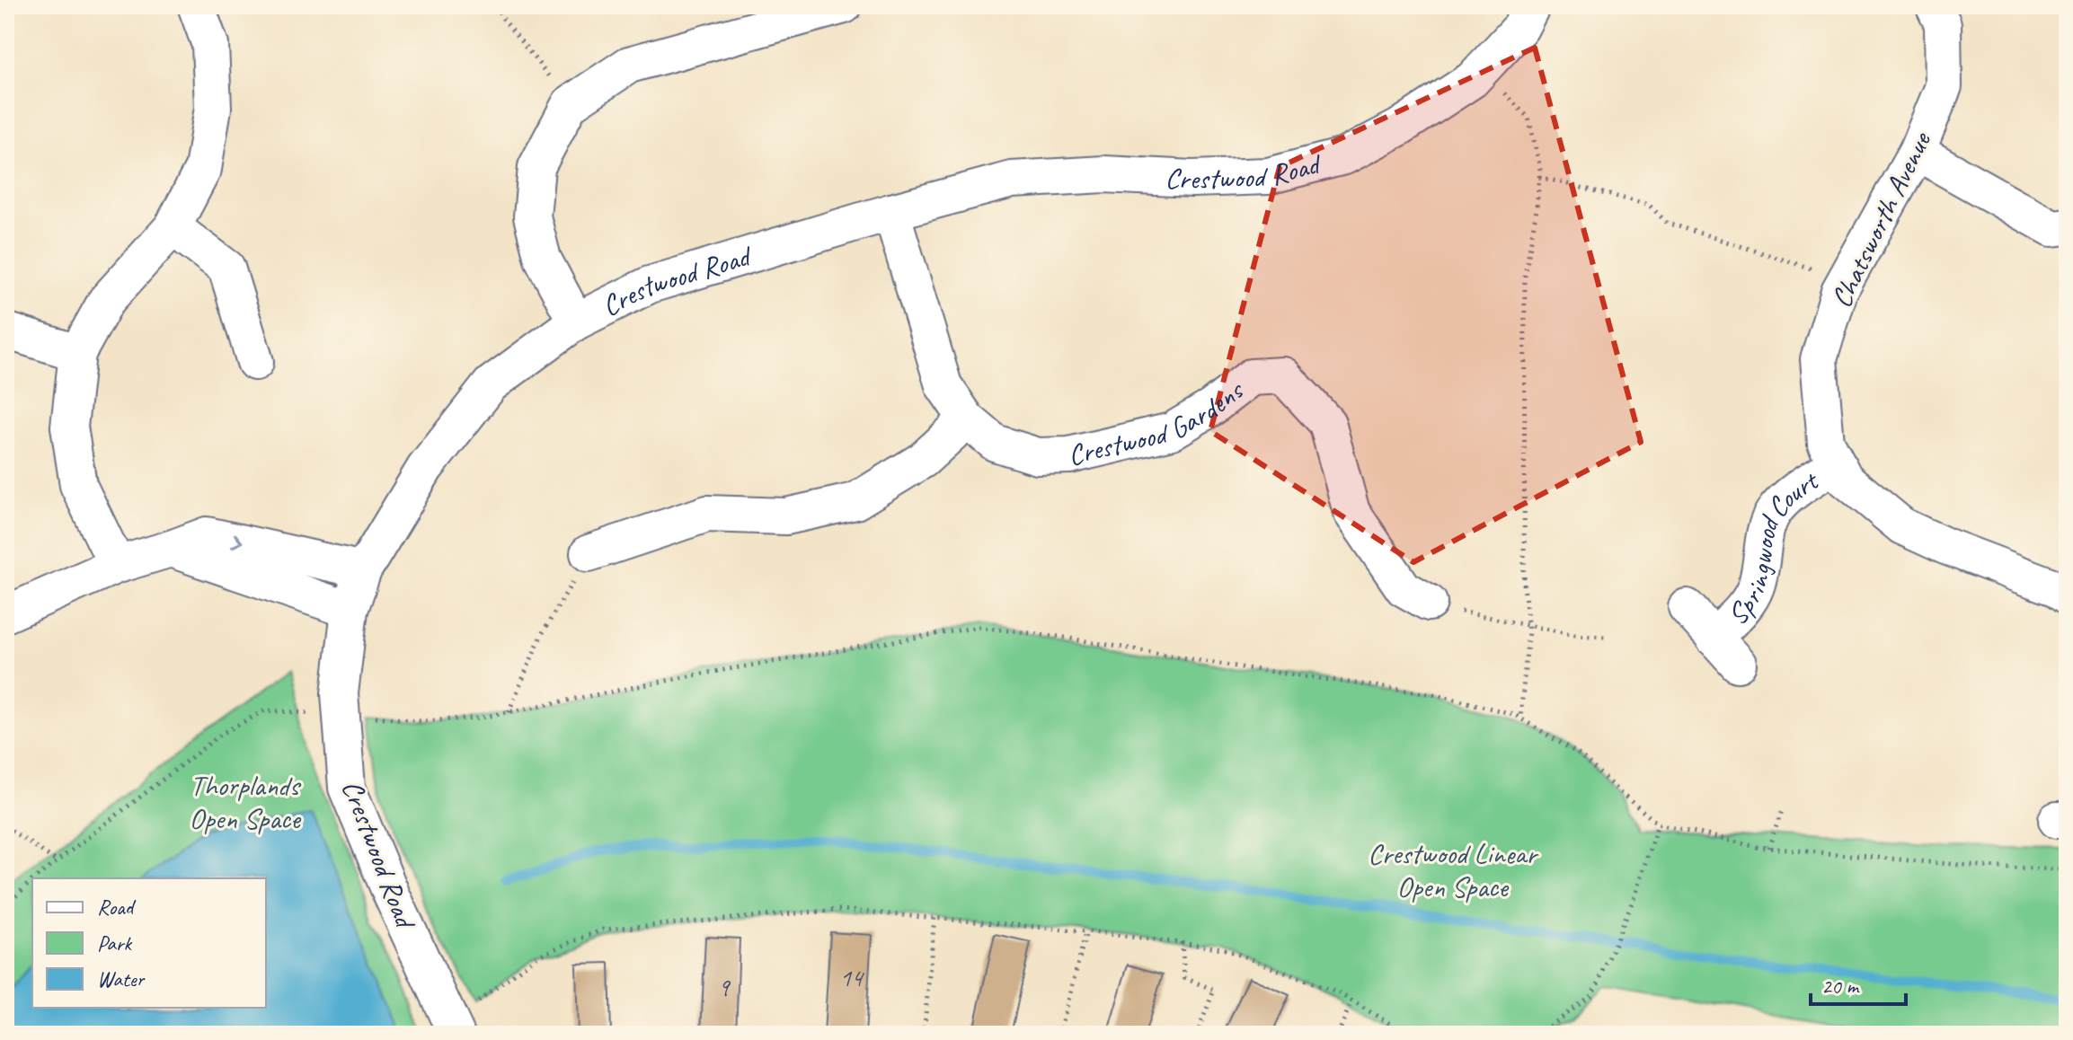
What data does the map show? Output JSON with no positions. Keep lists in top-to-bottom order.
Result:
{
  "streets": {
    "street": [
      "Crestwood Road",
      "Chatsworth Avenue",
      "Crestwood Gardens",
      "Springwood Court"
    ]
  },
  "crossings": [
    ["Crestwood Road", "Crestwood Gardens"],
    ["Chatsworth Avenue", "Springwood Court"]
  ],
  "parks": ["Thorplands Open Space", "Crestwood Linear Open Space"],
  "house_numbers": ["14", "9"],
  "legend": ["Road", "Park", "Water"],
  "scale_bar": "20 m"
}
